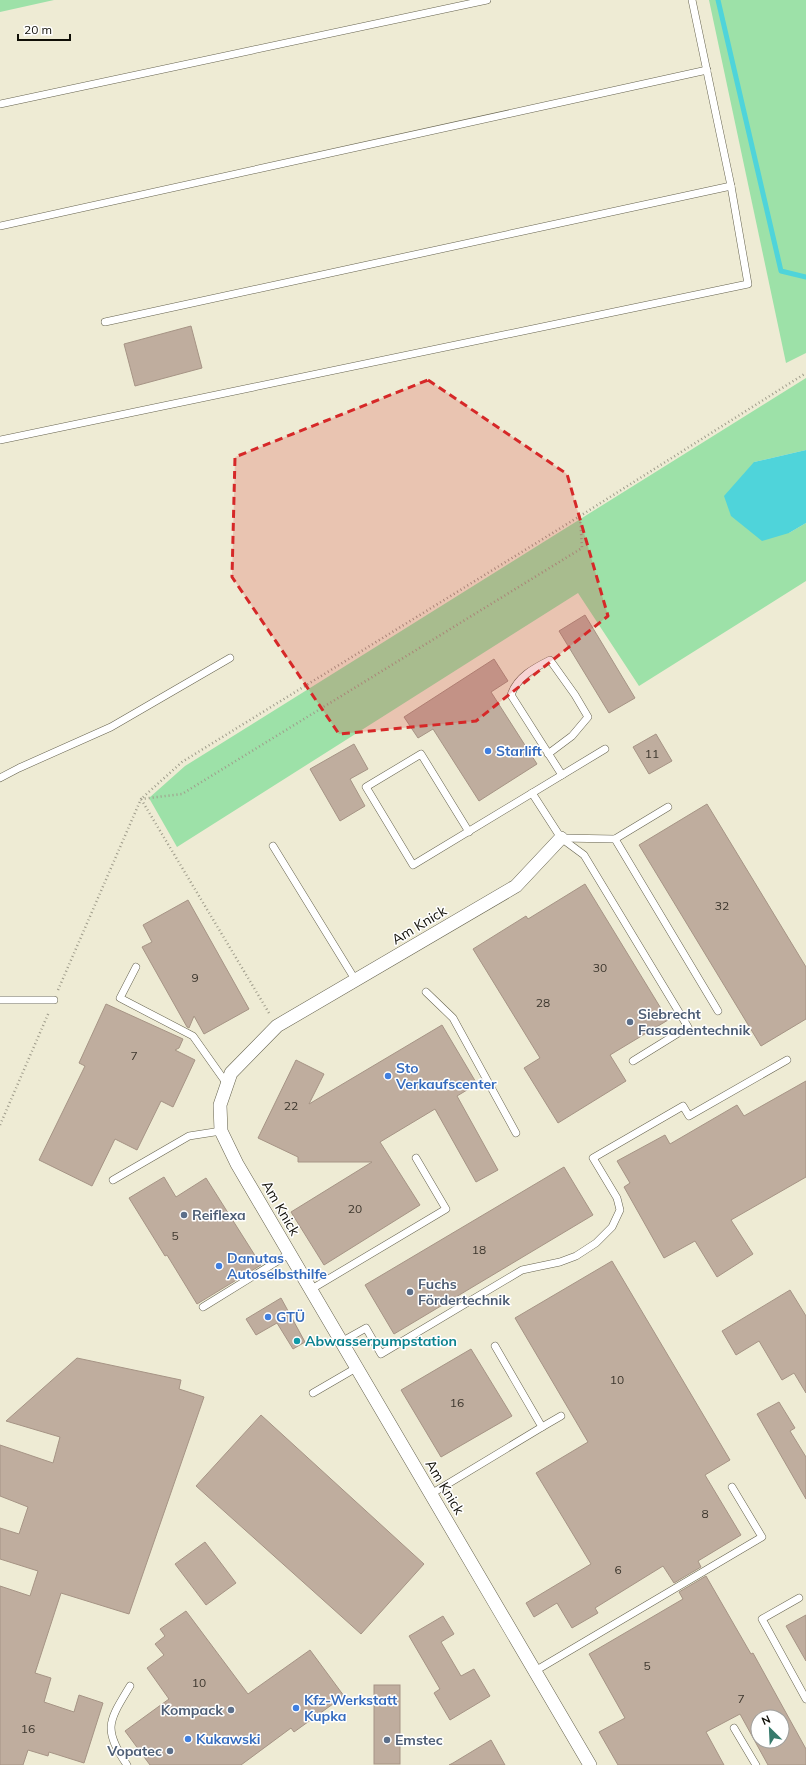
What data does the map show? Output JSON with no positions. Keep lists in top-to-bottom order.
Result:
{
  "streets": {
    "street": ["Am Knick"]
  },
  "places": [
    "Starlift",
    "Siebrecht Fassadentechnik",
    "Sto Verkaufscenter",
    "Reiflexa",
    "Danutas Autoselbsthilfe",
    "Fuchs Fördertechnik",
    "GTÜ",
    "Abwasserpumpstation",
    "Kfz-Werkstatt Kupka",
    "Kompack",
    "Kukawski",
    "Emstec",
    "Vopatec"
  ],
  "house_numbers": [
    "11",
    "32",
    "30",
    "9",
    "28",
    "7",
    "22",
    "20",
    "5",
    "18",
    "10",
    "16",
    "8",
    "6",
    "5",
    "10",
    "7",
    "16"
  ],
  "scale_bar": "20 m",
  "north": "top left"
}
